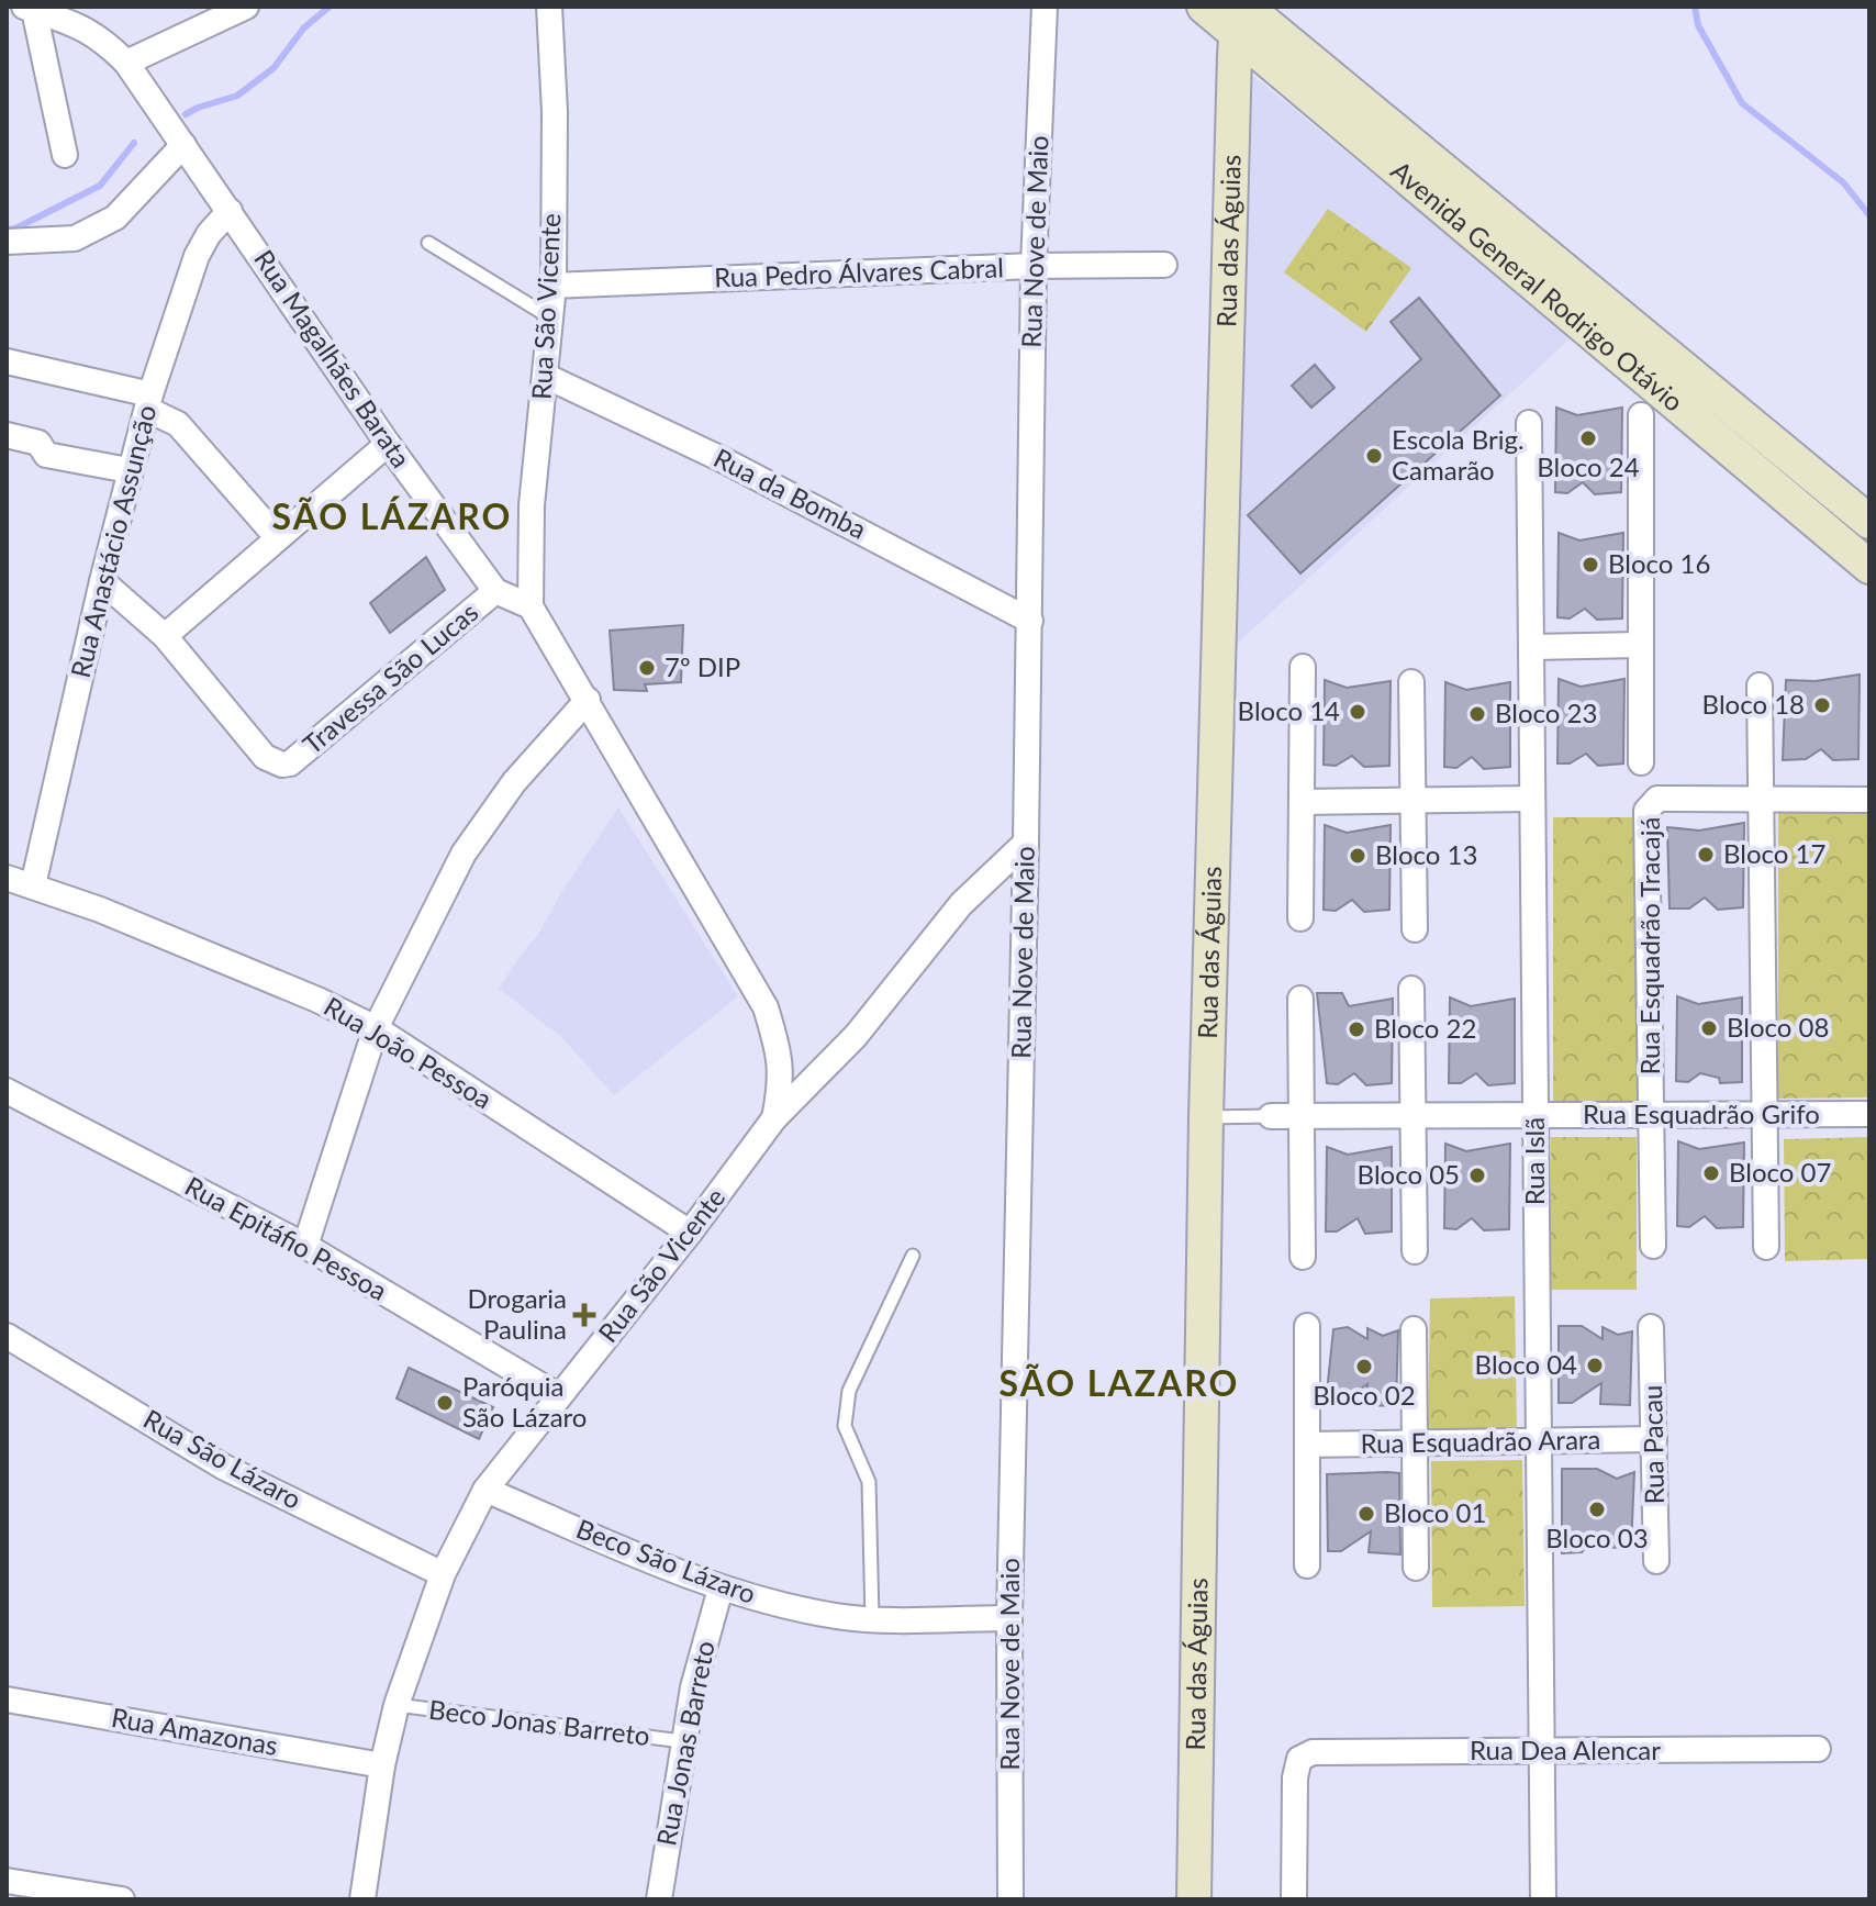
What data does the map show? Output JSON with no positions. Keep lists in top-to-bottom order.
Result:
{
  "streets": {
    "street": [
      "Rua Nove de Maio",
      "Rua das Águias",
      "Rua Pedro Álvares Cabral",
      "Avenida General Rodrigo Otávio",
      "Rua São Vicente",
      "Rua Magalhães Barata",
      "Rua da Bomba",
      "Rua Anastácio Assunção",
      "Travessa São Lucas",
      "Rua Esquadrão Tracajá",
      "Rua João Pessoa",
      "Rua Esquadrão Grifo",
      "Rua Islã",
      "Rua Epitáfio Pessoa",
      "Rua Esquadrão Arara",
      "Rua Pacau",
      "Rua São Lázaro",
      "Beco São Lázaro",
      "Rua Amazonas",
      "Rua Jonas Barreto",
      "Rua Dea Alencar"
    ],
    "lane": ["Beco Jonas Barreto"]
  },
  "crossings": [
    ["Rua Nove de Maio", "Rua Pedro Álvares Cabral"],
    ["Rua Nove de Maio", "Rua São Vicente"],
    ["Rua Nove de Maio", "Rua da Bomba"],
    ["Rua Nove de Maio", "Beco São Lázaro"],
    ["Rua das Águias", "Avenida General Rodrigo Otávio"],
    ["Rua Pedro Álvares Cabral", "Rua São Vicente"],
    ["Rua São Vicente", "Rua da Bomba"],
    ["Rua São Vicente", "Rua João Pessoa"],
    ["Rua São Vicente", "Rua Epitáfio Pessoa"],
    ["Rua São Vicente", "Rua São Lázaro"],
    ["Rua São Vicente", "Beco São Lázaro"],
    ["Rua São Vicente", "Beco Jonas Barreto"],
    ["Rua São Vicente", "Rua Amazonas"],
    ["Rua Magalhães Barata", "Rua Anastácio Assunção"],
    ["Rua Magalhães Barata", "Travessa São Lucas"],
    ["Rua Anastácio Assunção", "Travessa São Lucas"],
    ["Rua Anastácio Assunção", "Rua João Pessoa"],
    ["Rua Esquadrão Tracajá", "Rua Esquadrão Grifo"],
    ["Rua Esquadrão Grifo", "Rua Islã"],
    ["Rua Islã", "Rua Esquadrão Arara"],
    ["Rua Islã", "Rua Dea Alencar"],
    ["Rua Esquadrão Arara", "Rua Pacau"],
    ["Beco São Lázaro", "Rua Jonas Barreto"],
    ["Beco Jonas Barreto", "Rua Jonas Barreto"]
  ],
  "districts": ["SÃO LÁZARO", "SÃO LAZARO"],
  "places": {
    "other": [
      "Bloco 24",
      "Escola Brig. Camarão",
      "Bloco 16",
      "7º DIP",
      "Bloco 18",
      "Bloco 14",
      "Bloco 23",
      "Bloco 17",
      "Bloco 13",
      "Bloco 08",
      "Bloco 22",
      "Bloco 07",
      "Bloco 05",
      "Bloco 04",
      "Bloco 02",
      "Paróquia São Lázaro",
      "Bloco 03",
      "Bloco 01"
    ],
    "health": ["Drogaria Paulina"]
  }
}
